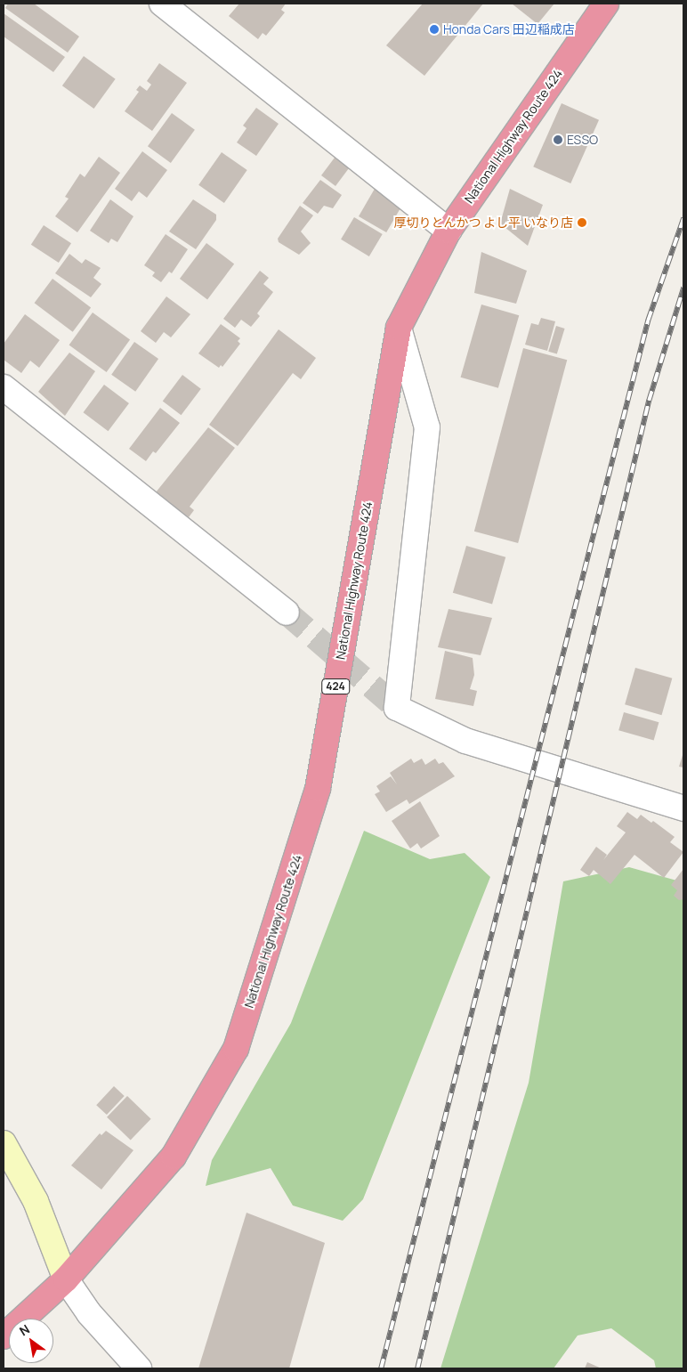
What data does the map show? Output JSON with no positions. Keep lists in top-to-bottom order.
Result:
{
  "streets": {
    "highway": ["National Highway Route 424", "424"]
  },
  "places": ["Honda Cars 田辺稲成店", "ESSO", "厚切りとんかつ よし平 いなり店"],
  "north": "top left"
}
